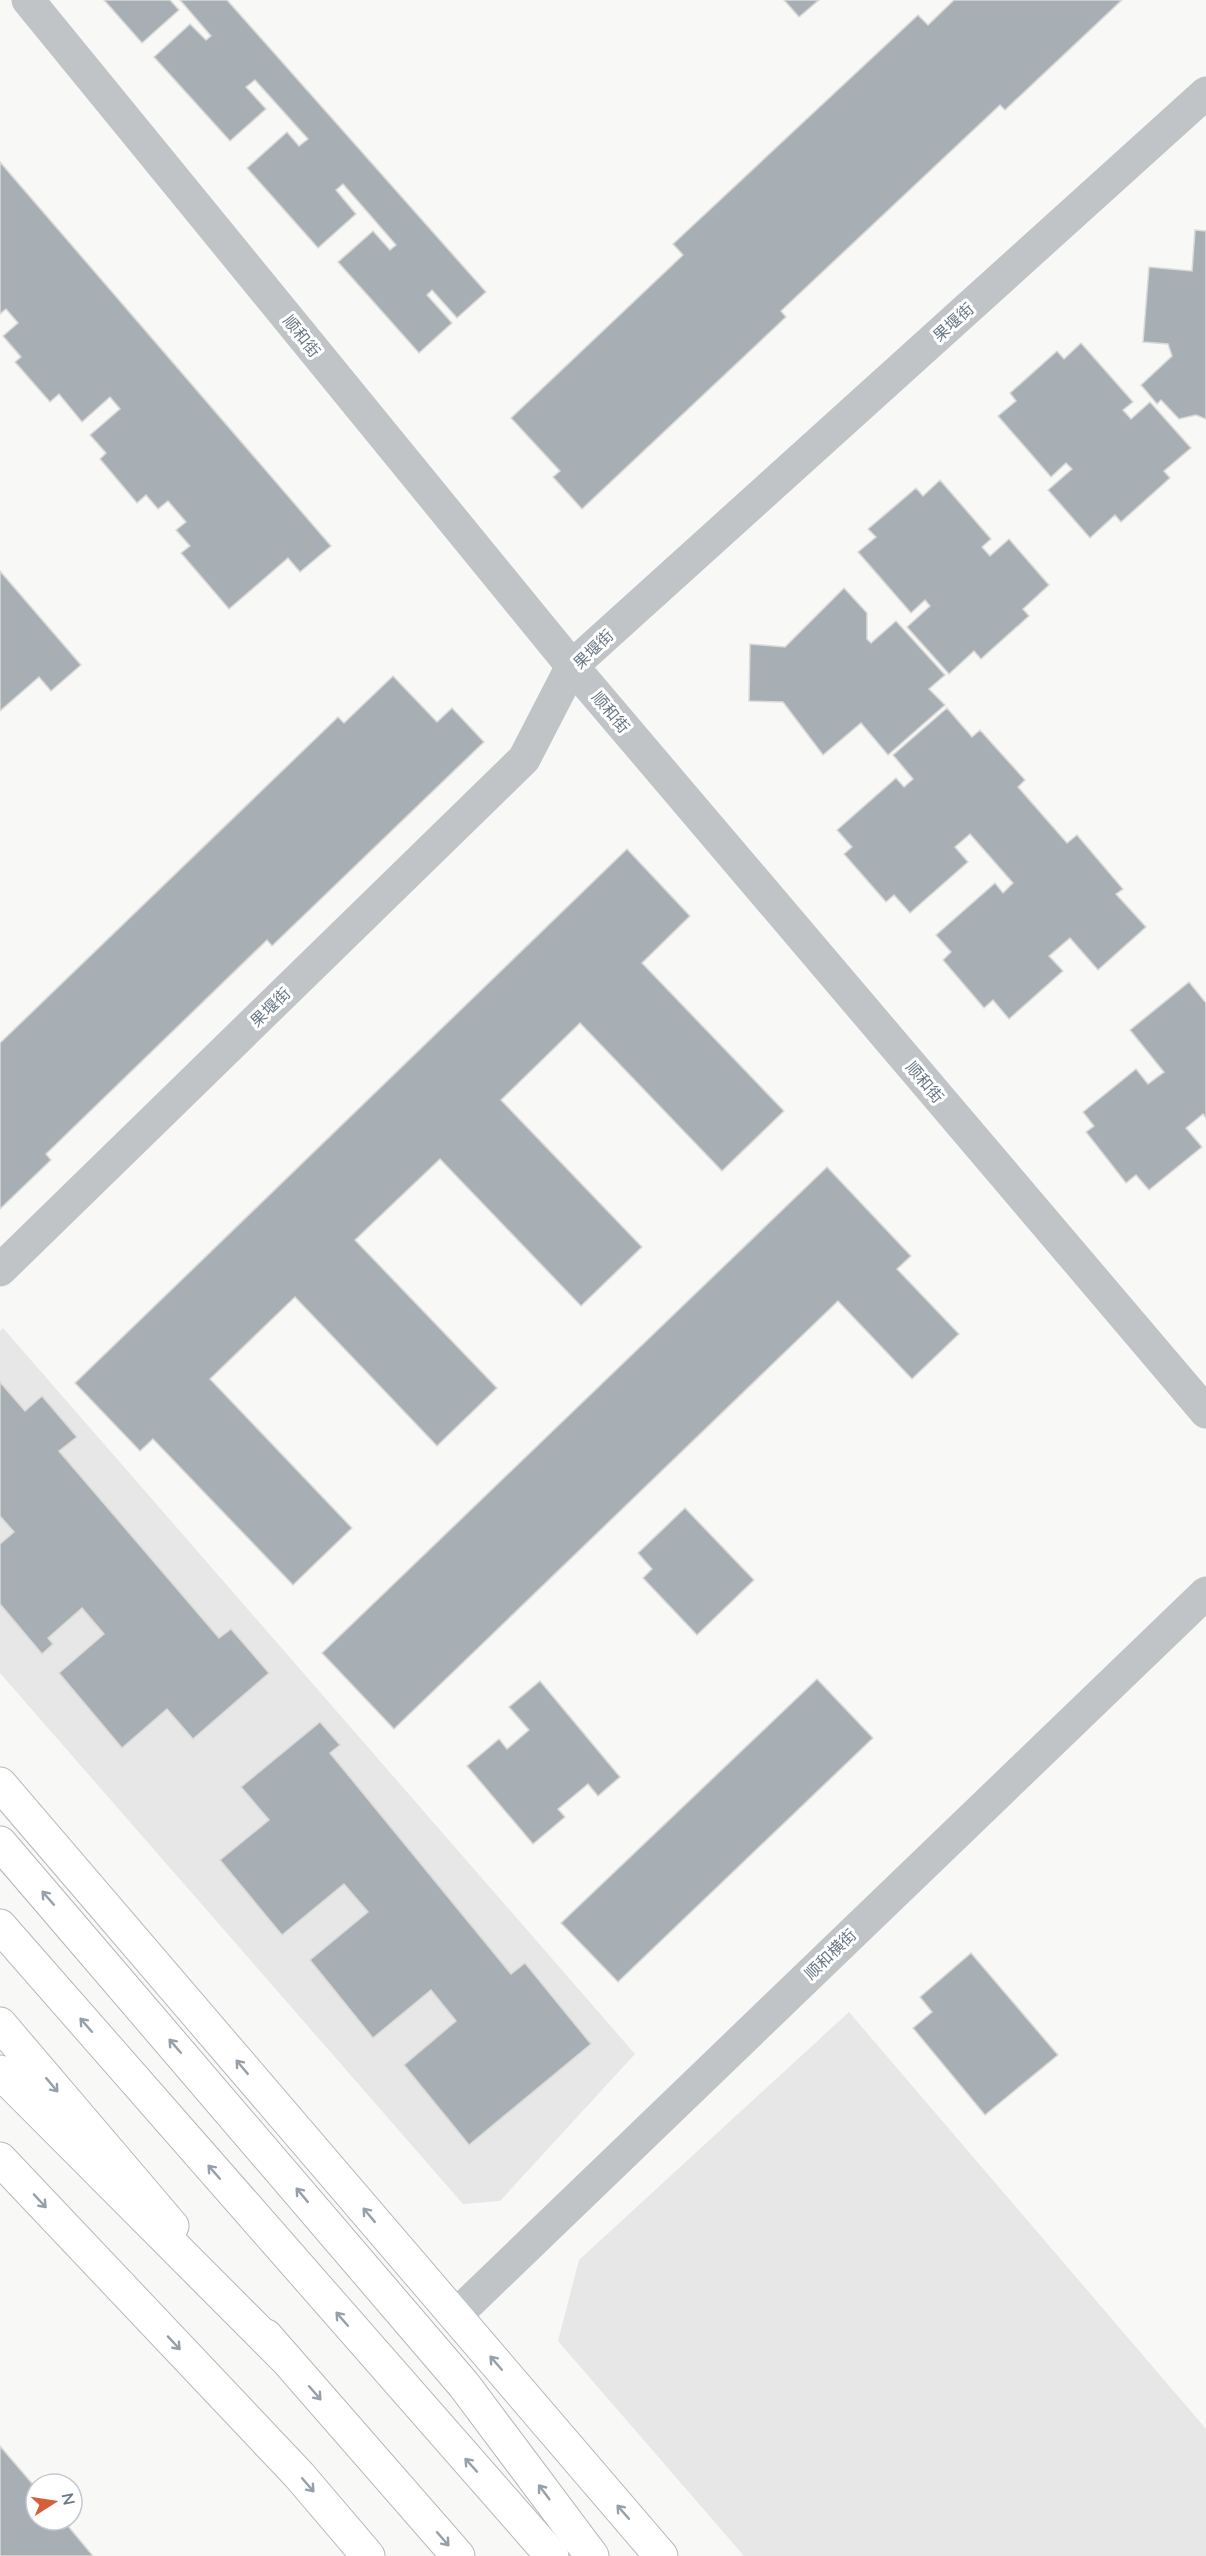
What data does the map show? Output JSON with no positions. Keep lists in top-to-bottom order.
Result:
{
  "streets": {
    "street": ["果堰街", "顺和街", "顺和横街"]
  },
  "crossings": [
    ["果堰街", "顺和街"]
  ],
  "north": "right"
}
